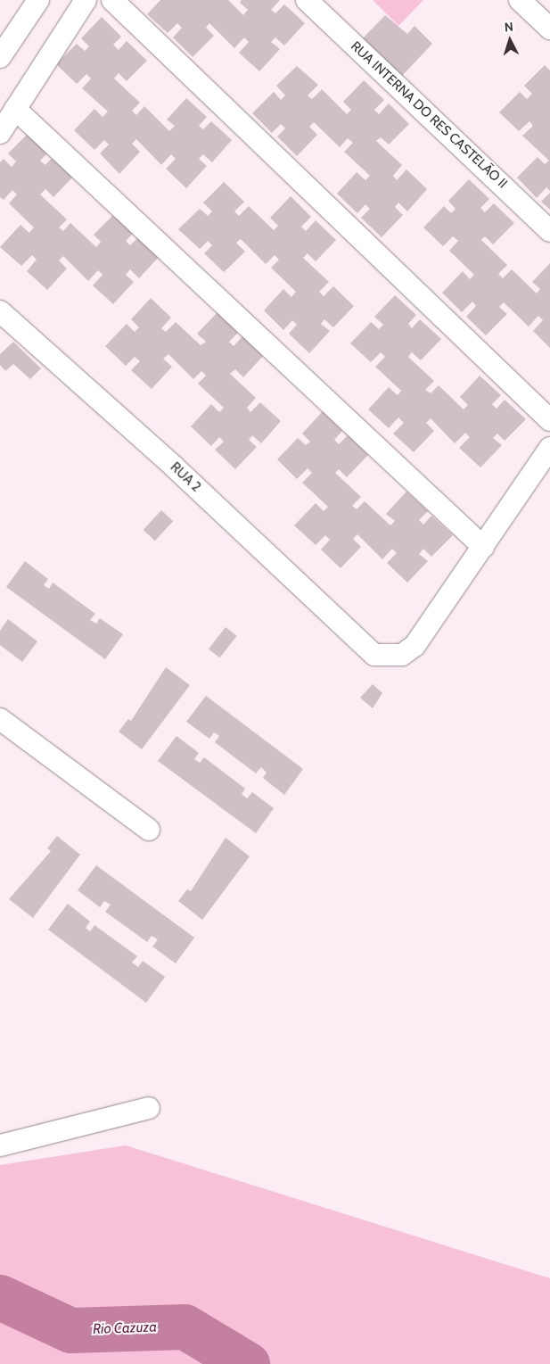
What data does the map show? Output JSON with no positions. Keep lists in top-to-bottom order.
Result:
{
  "streets": {
    "street": ["RUA INTERNA DO RES CASTELÃO II", "RUA 2"]
  },
  "water": ["Rio Cazuza"],
  "north": "top"
}
